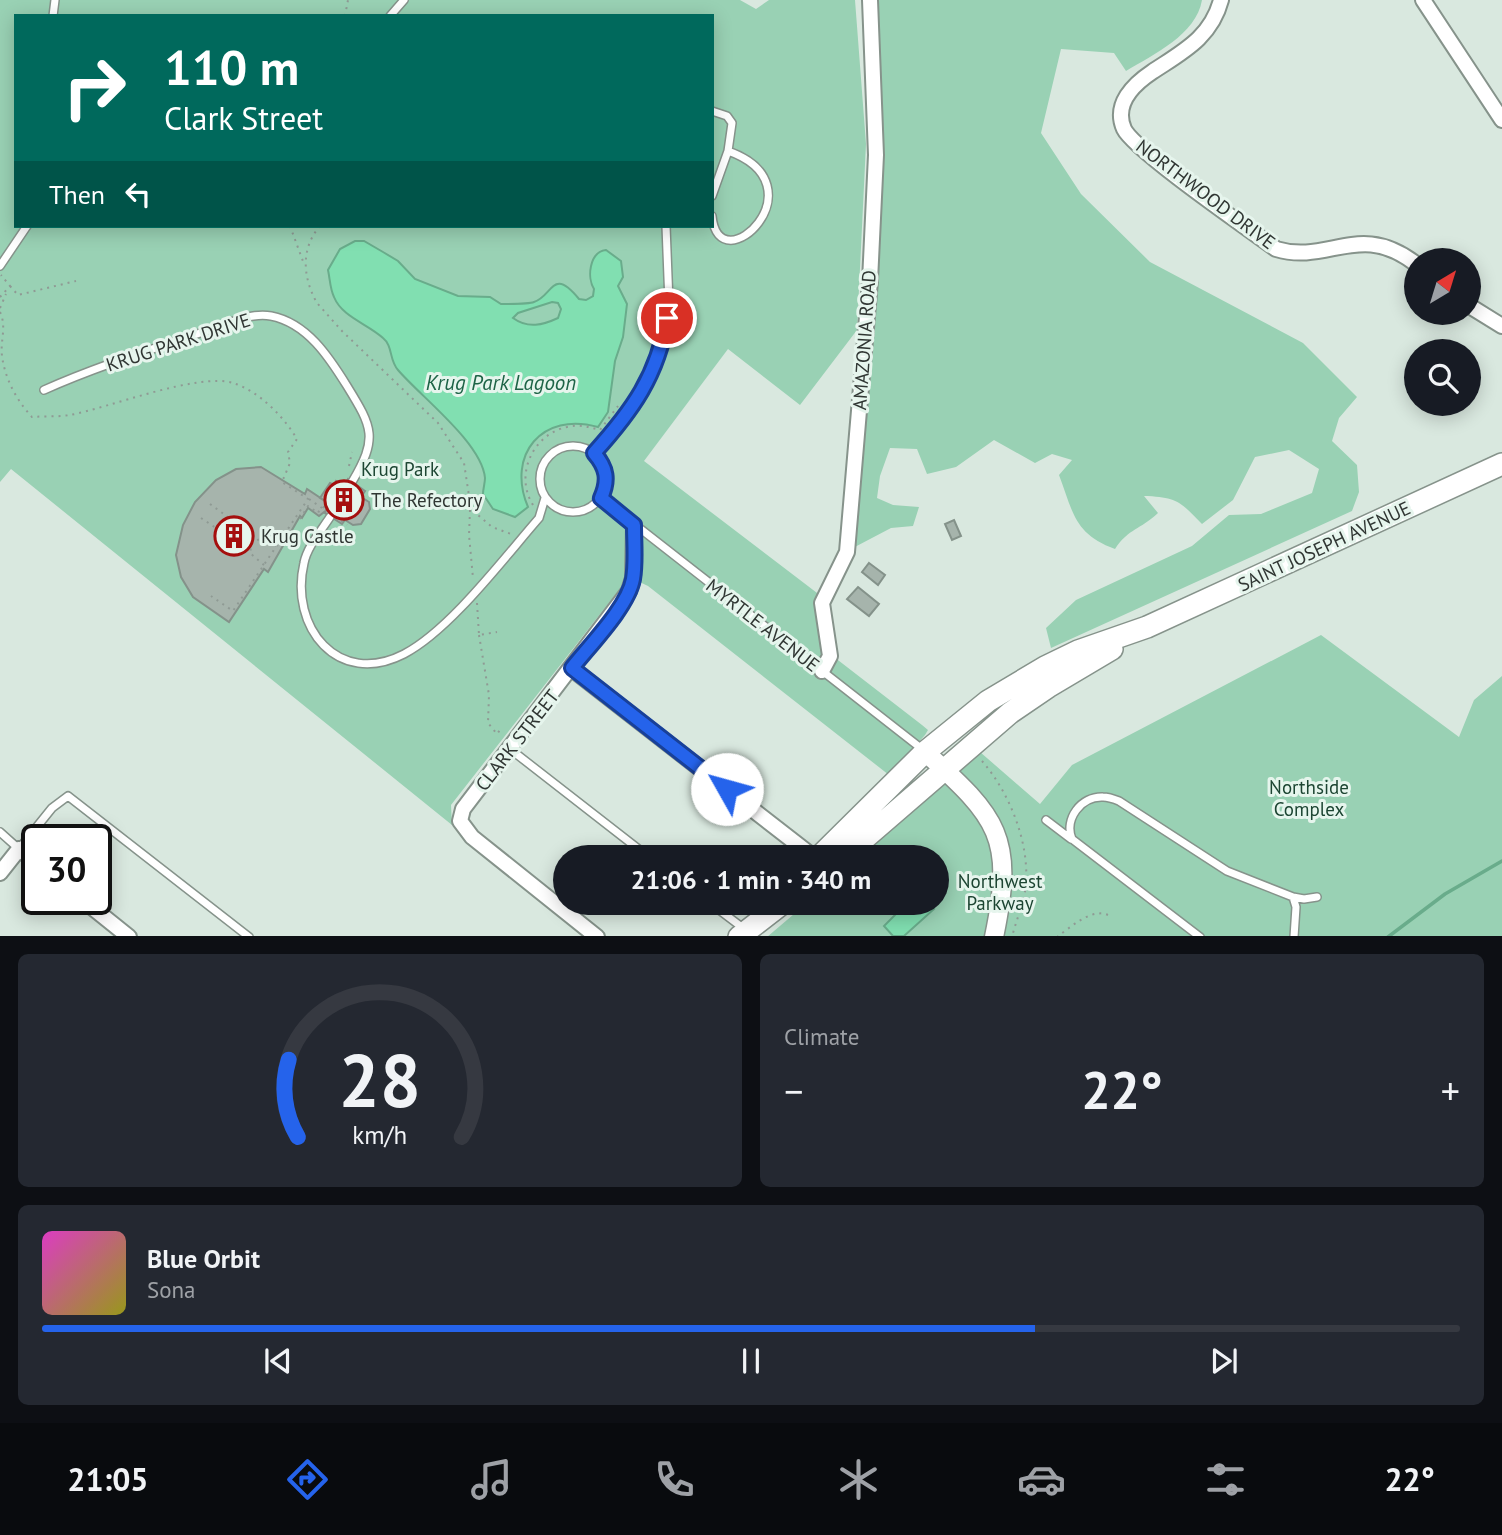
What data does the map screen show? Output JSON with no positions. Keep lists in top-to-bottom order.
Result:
{
  "streets": {
    "main road": ["SAINT JOSEPH AVENUE"],
    "street": ["NORTHWOOD DRIVE", "AMAZONIA ROAD", "CLARK STREET"],
    "lane": ["KRUG PARK DRIVE", "MYRTLE AVENUE"]
  },
  "crossings": [
    ["AMAZONIA ROAD", "MYRTLE AVENUE"],
    ["SAINT JOSEPH AVENUE", "MYRTLE AVENUE"],
    ["MYRTLE AVENUE", "CLARK STREET"]
  ],
  "water": ["Krug Park Lagoon"],
  "parks": ["Krug Park", "Northside Complex", "Northwest Parkway"],
  "places": {
    "building": ["The Refectory", "Krug Castle"]
  },
  "north": "top right",
  "page": {
    "turn": ["110 m", "Clark Street"],
    "then": "Then",
    "limit": "30",
    "trip": "21:06 · 1 min · 340 m",
    "tile": "Climate",
    "heat": ["−", "22°", "+"],
    "song": ["Blue Orbit", "Sona"],
    "tabs": ["21:05", "22°"],
    "gauge": ["28", "km/h"]
  }
}
